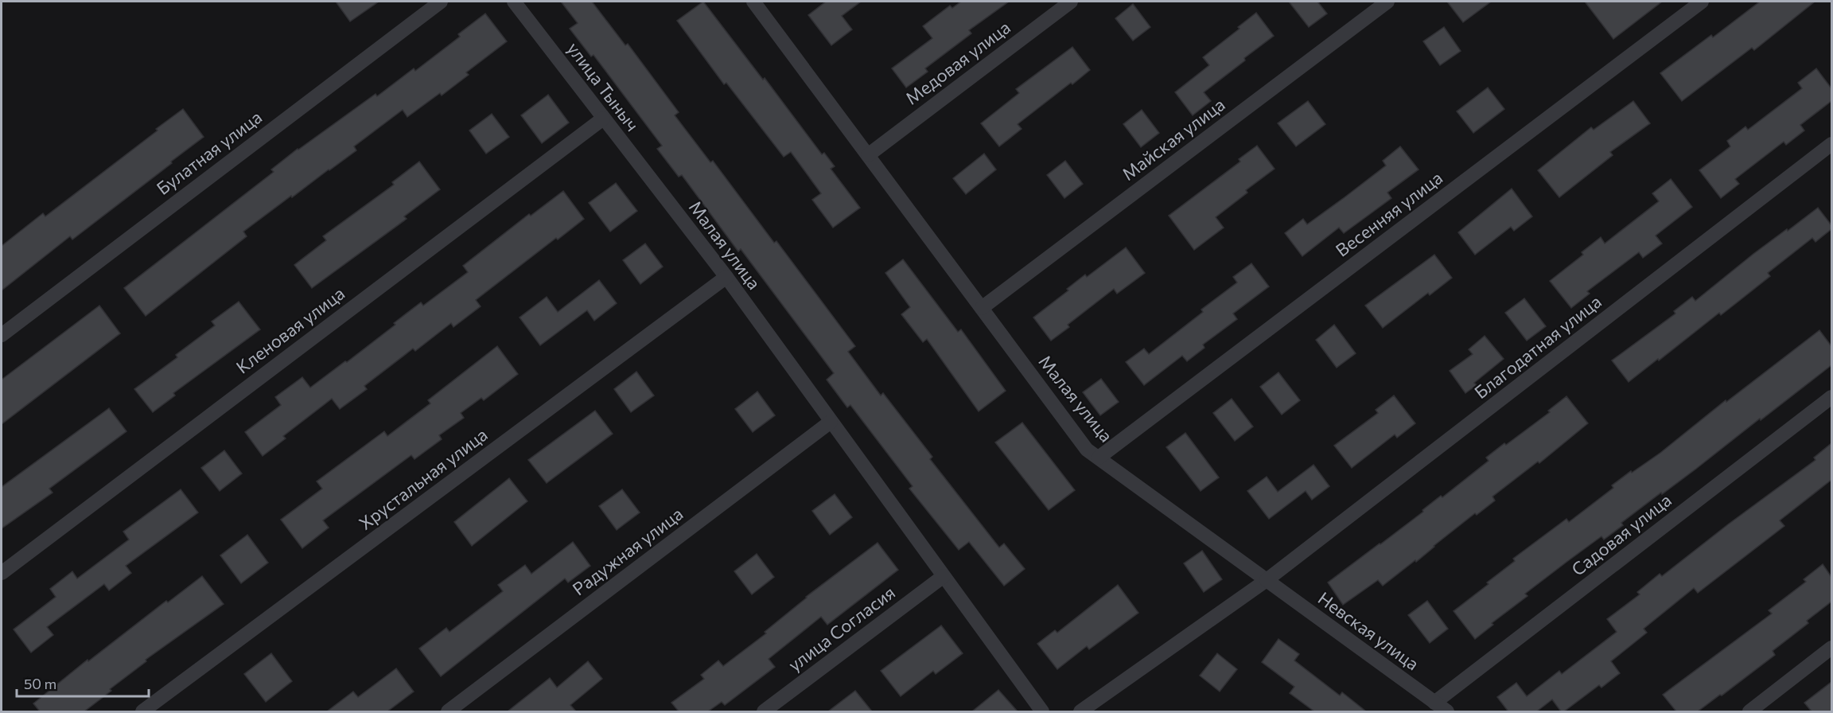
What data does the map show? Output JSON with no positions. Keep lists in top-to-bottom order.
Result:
{
  "streets": {
    "street": [
      "Медовая улица",
      "улица Тыныч",
      "Майская улица",
      "Булатная улица",
      "Весенняя улица",
      "Малая улица",
      "Кленовая улица",
      "Благодатная улица",
      "Хрустальная улица",
      "Садовая улица",
      "Радужная улица",
      "улица Согласия",
      "Невская улица"
    ]
  },
  "crossings": [
    ["Медовая улица", "Малая улица"],
    ["улица Тыныч", "Малая улица"],
    ["улица Тыныч", "Кленовая улица"],
    ["Майская улица", "Малая улица"],
    ["Весенняя улица", "Малая улица"],
    ["Малая улица", "Благодатная улица"],
    ["Малая улица", "Хрустальная улица"],
    ["Малая улица", "Радужная улица"],
    ["Малая улица", "улица Согласия"],
    ["Малая улица", "Невская улица"],
    ["Благодатная улица", "Невская улица"],
    ["Садовая улица", "Невская улица"]
  ],
  "scale_bar": "50 m"
}
